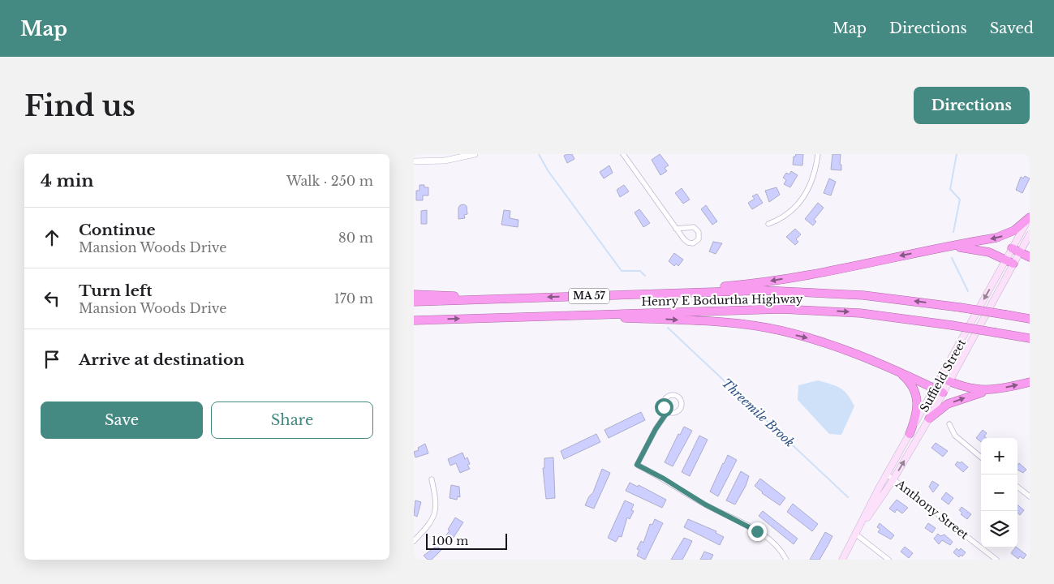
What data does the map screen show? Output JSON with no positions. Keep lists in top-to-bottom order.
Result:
{
  "streets": {
    "highway": ["MA 57", "Henry E Bodurtha Highway"],
    "main road": ["Suffield Street"],
    "street": ["Anthony Street"]
  },
  "crossings": [
    ["Suffield Street", "Anthony Street"]
  ],
  "water": ["Threemile Brook"],
  "scale_bar": "100 m",
  "page": {
    "header": "Map",
    "nav": ["Map", "Directions", "Saved"],
    "buttons": [
      "Directions",
      ["Save", "Share"]
    ],
    "title": "Find us",
    "heading": ["4 min", "Walk · 250 m"],
    "list": [
      ["Continue", "Mansion Woods Drive", "80 m"],
      ["Turn left", "Mansion Woods Drive", "170 m"],
      "Arrive at destination"
    ],
    "map_buttons": ["+", "−"],
    "scale": "100 m"
  }
}
